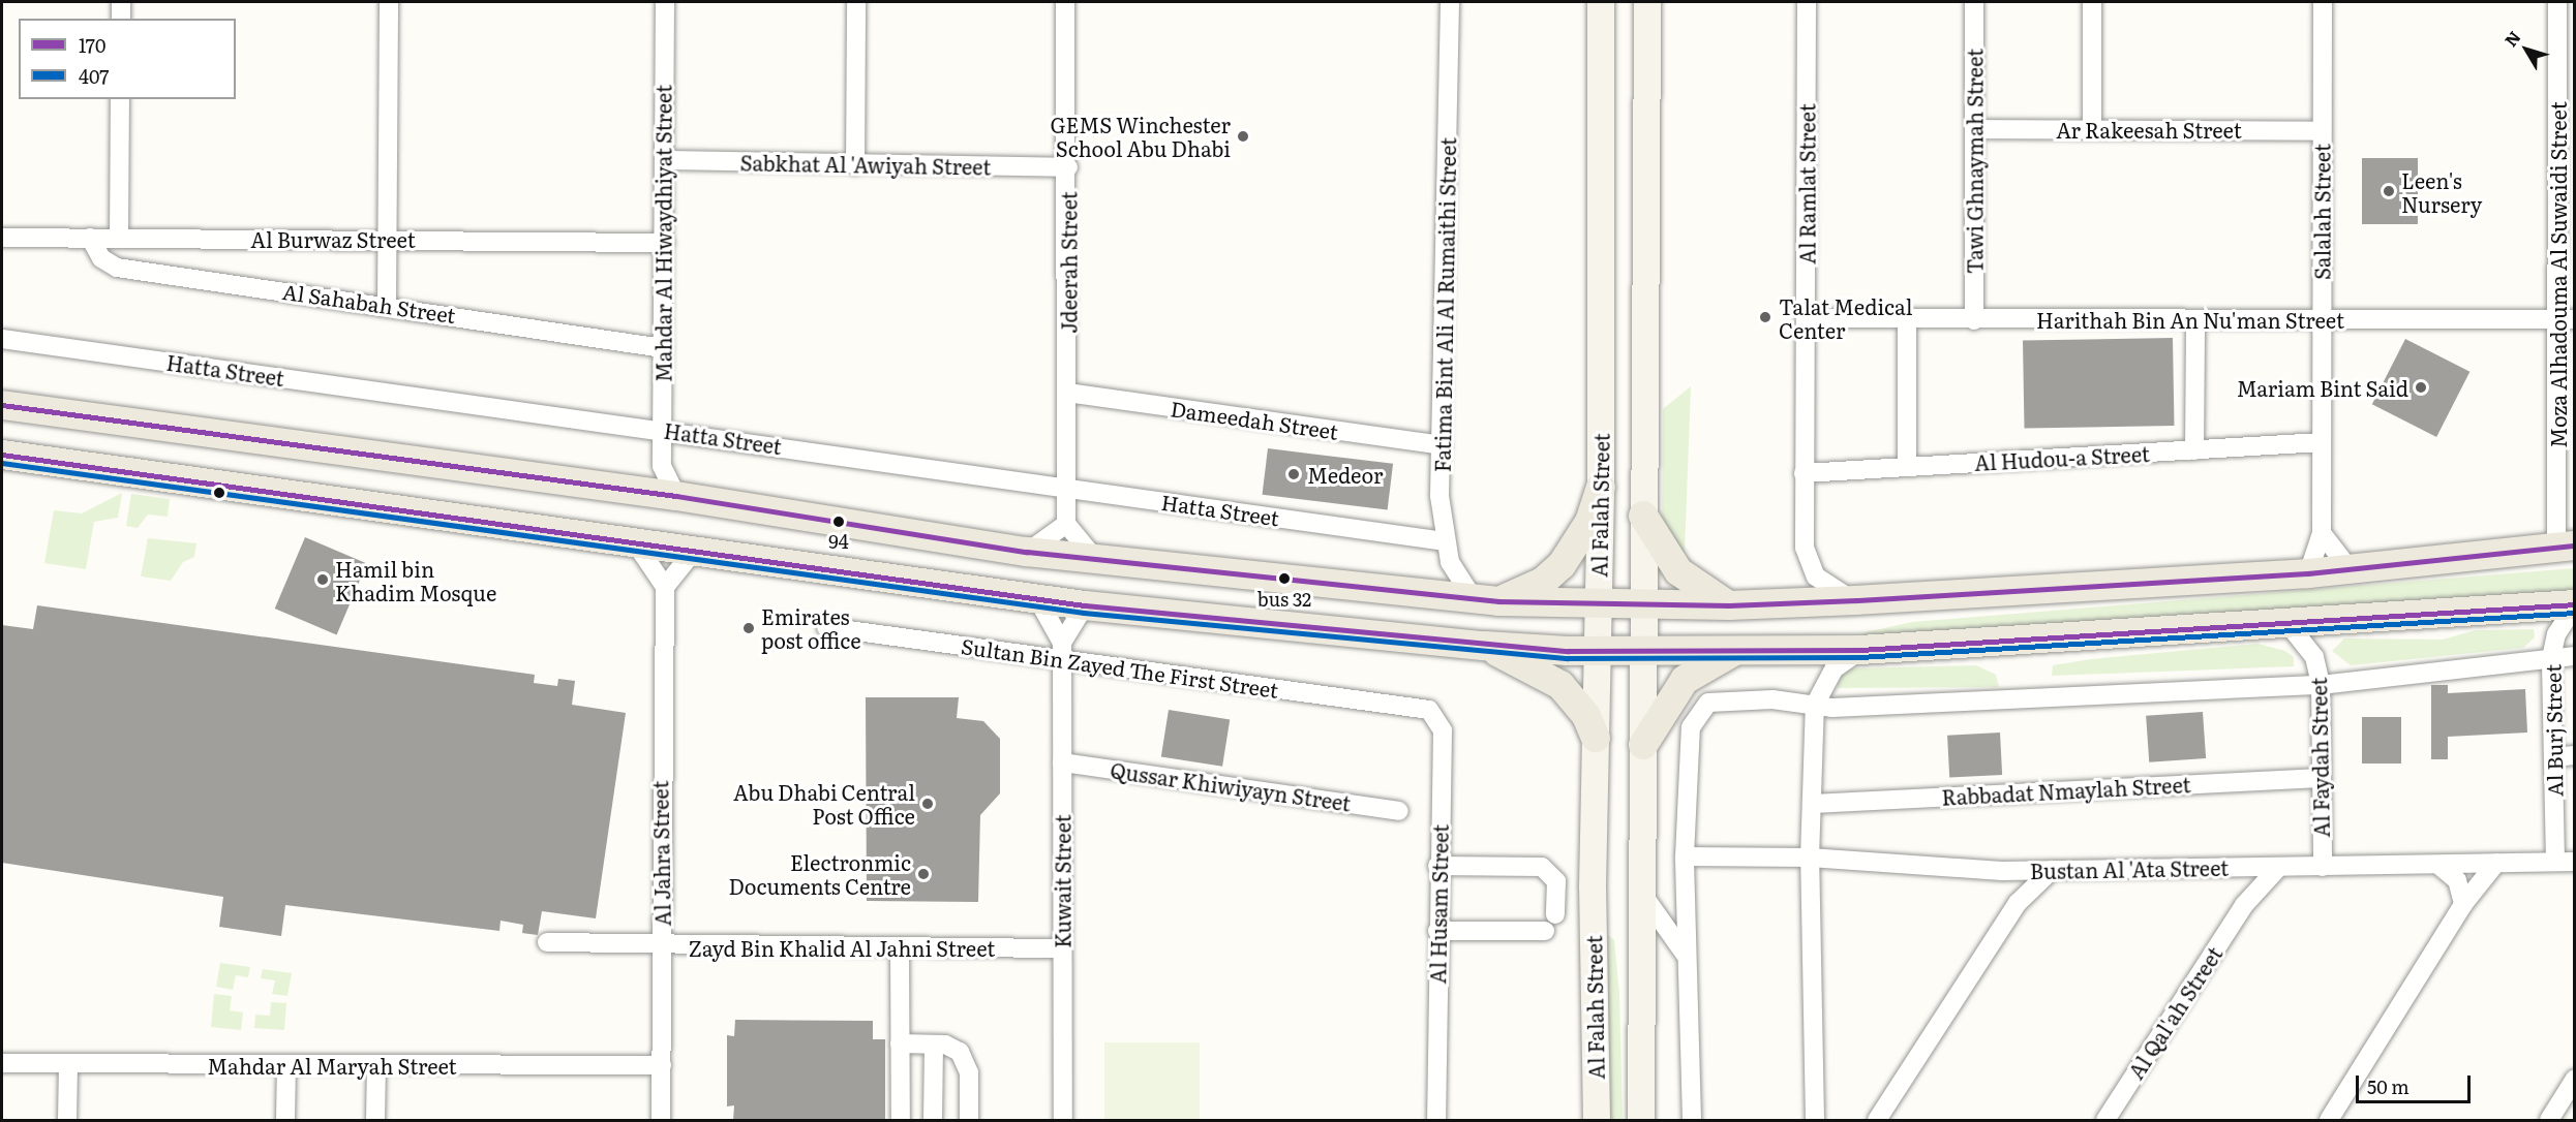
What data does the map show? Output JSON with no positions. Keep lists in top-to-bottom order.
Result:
{
  "streets": {
    "main road": ["Al Falah Street"],
    "street": [
      "Ar Rakeesah Street",
      "Tawi Ghnaymah Street",
      "Sabkhat Al 'Awiyah Street",
      "Al Ramlat Street",
      "Salalah Street",
      "Mahdar Al Hiwaydhiyat Street",
      "Al Burwaz Street",
      "Jdeerah Street",
      "Moza Alhadouma Al Suwaidi Street",
      "Al Sahabah Street",
      "Fatima Bint Ali Al Rumaithi Street",
      "Harithah Bin An Nu'man Street",
      "Hatta Street",
      "Dameedah Street",
      "Al Hudou-a Street",
      "Sultan Bin Zayed The First Street",
      "Al Burj Street",
      "Al Faydah Street",
      "Qussar Khiwiyayn Street",
      "Rabbadat Nmaylah Street",
      "Al Jahra Street",
      "Bustan Al 'Ata Street",
      "Kuwait Street",
      "Al Husam Street",
      "Zayd Bin Khalid Al Jahni Street",
      "Al Qal'ah Street",
      "Mahdar Al Maryah Street"
    ]
  },
  "crossings": [
    ["Ar Rakeesah Street", "Tawi Ghnaymah Street"],
    ["Ar Rakeesah Street", "Salalah Street"],
    ["Tawi Ghnaymah Street", "Harithah Bin An Nu'man Street"],
    ["Sabkhat Al 'Awiyah Street", "Mahdar Al Hiwaydhiyat Street"],
    ["Sabkhat Al 'Awiyah Street", "Jdeerah Street"],
    ["Al Ramlat Street", "Harithah Bin An Nu'man Street"],
    ["Al Ramlat Street", "Al Hudou-a Street"],
    ["Salalah Street", "Harithah Bin An Nu'man Street"],
    ["Salalah Street", "Al Hudou-a Street"],
    ["Mahdar Al Hiwaydhiyat Street", "Al Burwaz Street"],
    ["Mahdar Al Hiwaydhiyat Street", "Al Sahabah Street"],
    ["Mahdar Al Hiwaydhiyat Street", "Hatta Street"],
    ["Al Burwaz Street", "Al Sahabah Street"],
    ["Jdeerah Street", "Hatta Street"],
    ["Jdeerah Street", "Dameedah Street"],
    ["Moza Alhadouma Al Suwaidi Street", "Harithah Bin An Nu'man Street"],
    ["Fatima Bint Ali Al Rumaithi Street", "Hatta Street"],
    ["Fatima Bint Ali Al Rumaithi Street", "Dameedah Street"],
    ["Sultan Bin Zayed The First Street", "Kuwait Street"],
    ["Sultan Bin Zayed The First Street", "Al Husam Street"],
    ["Al Burj Street", "Bustan Al 'Ata Street"],
    ["Al Faydah Street", "Rabbadat Nmaylah Street"],
    ["Al Faydah Street", "Bustan Al 'Ata Street"],
    ["Qussar Khiwiyayn Street", "Kuwait Street"],
    ["Al Jahra Street", "Zayd Bin Khalid Al Jahni Street"],
    ["Al Jahra Street", "Mahdar Al Maryah Street"],
    ["Bustan Al 'Ata Street", "Al Qal'ah Street"],
    ["Kuwait Street", "Zayd Bin Khalid Al Jahni Street"]
  ],
  "places": [
    "GEMS Winchester School Abu Dhabi",
    "Leen's Nursery",
    "Talat Medical Center",
    "Mariam Bint Said",
    "Medeor",
    "94",
    "bus 32",
    "Hamil bin Khadim Mosque",
    "Emirates post office",
    "Abu Dhabi Central Post Office",
    "Electronmic Documents Centre"
  ],
  "lines": ["transit line 170", "transit line 407"],
  "legend": ["170", "407"],
  "scale_bar": "50 m",
  "north": "top left"
}
